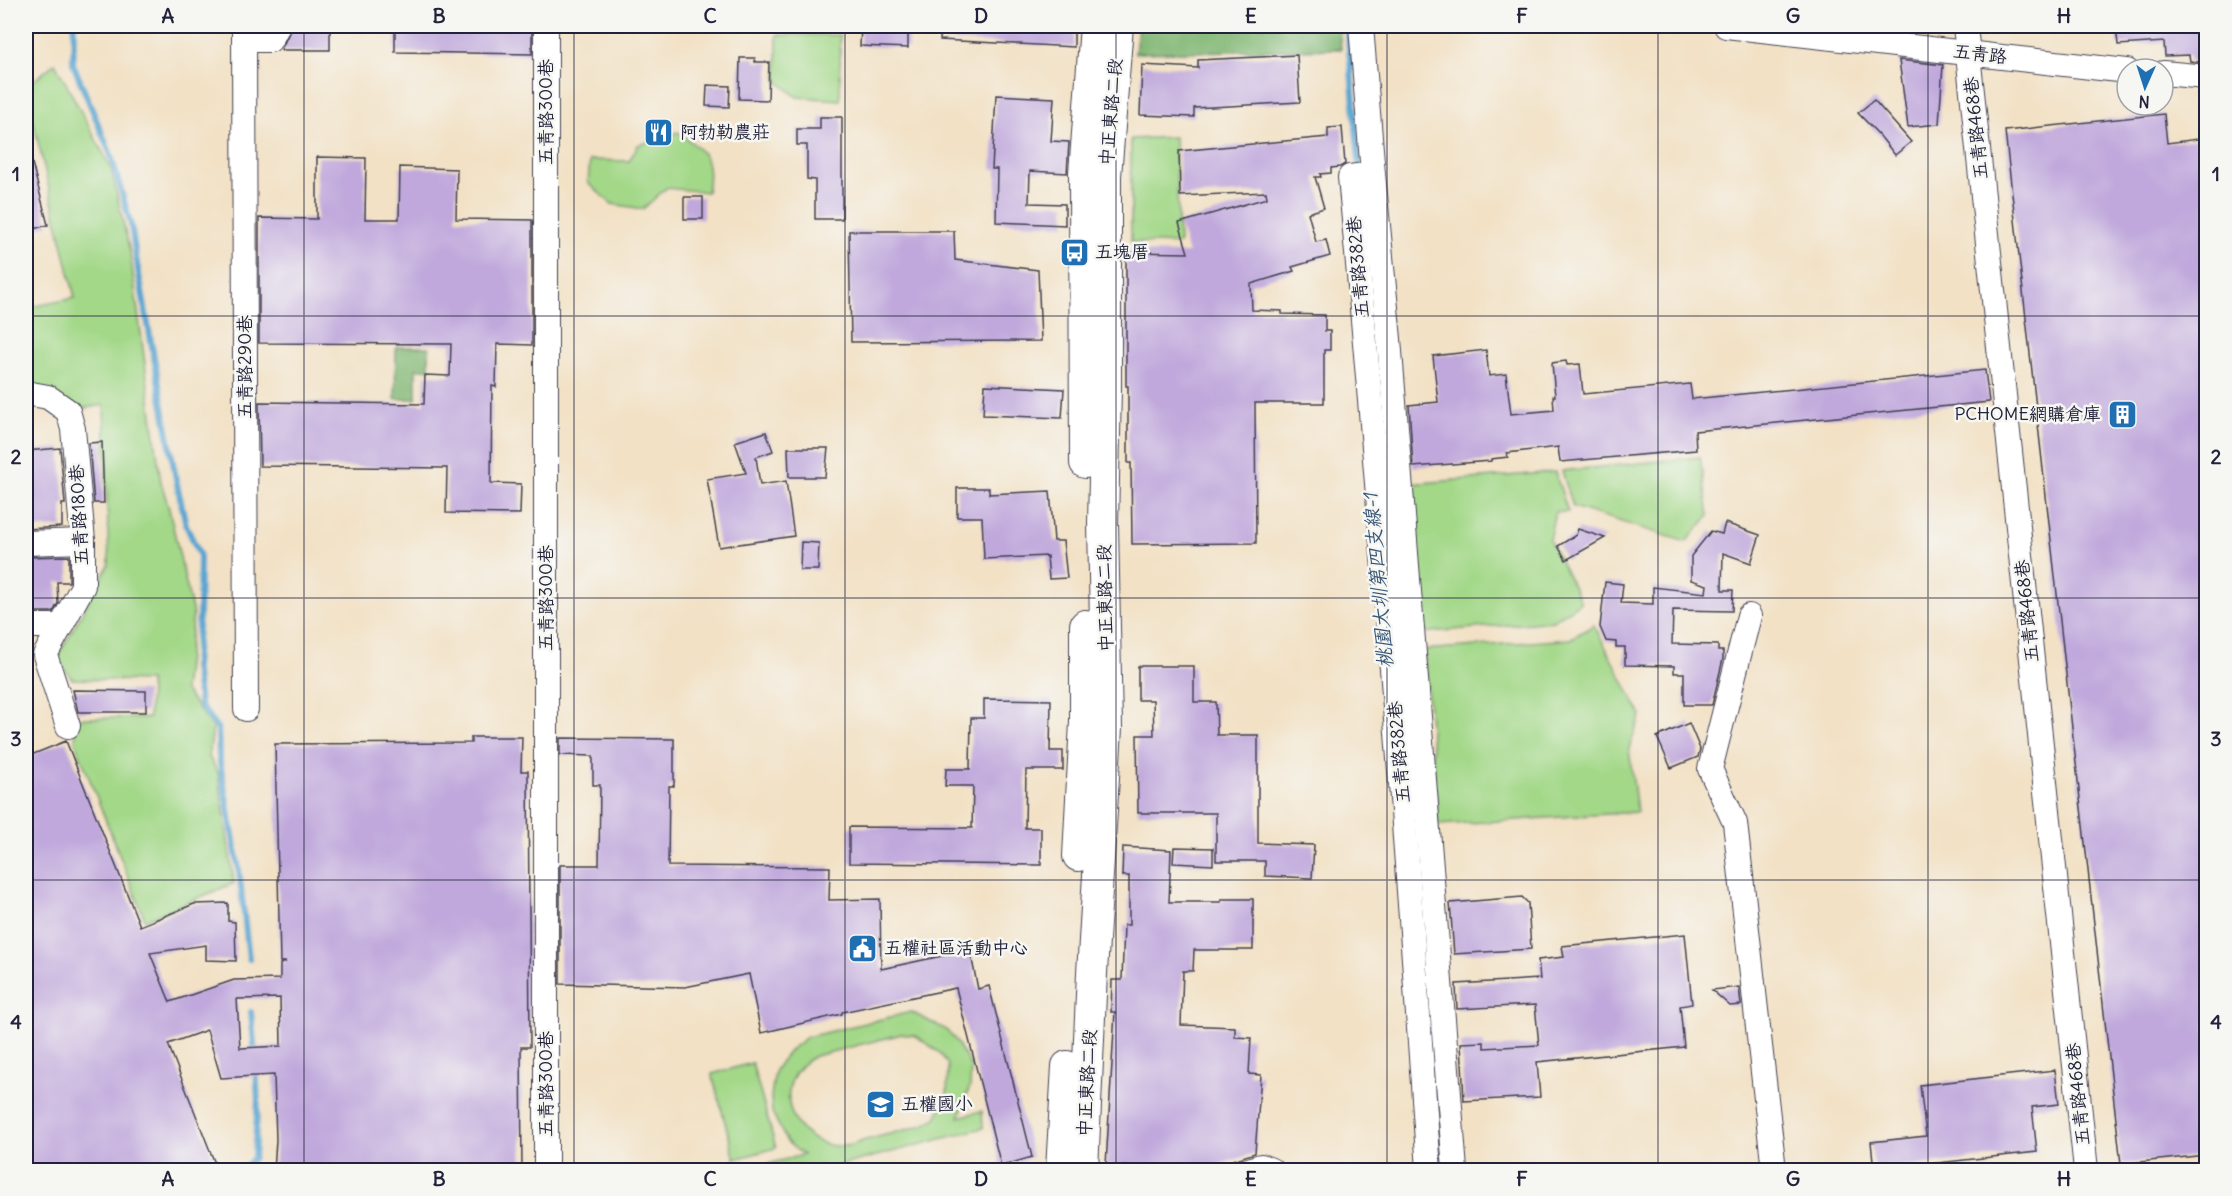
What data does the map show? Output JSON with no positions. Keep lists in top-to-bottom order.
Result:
{
  "streets": {
    "main road": ["中正東路二段"],
    "street": [
      "五青路",
      "五青路300巷",
      "五青路468巷",
      "五青路382巷",
      "五青路290巷",
      "五青路180巷"
    ]
  },
  "crossings": [
    ["五青路", "五青路468巷"]
  ],
  "water": ["桃園大圳第四支線-1"],
  "places": {
    "restaurant": ["阿勃勒農莊"],
    "bus stop": ["五塊厝"],
    "building": ["PCHOME網購倉庫"],
    "public building": ["五權社區活動中心"],
    "school or university": ["五權國小"]
  },
  "north": "bottom",
  "grid": {
    "columns": [
      "A",
      "B",
      "C",
      "D",
      "E",
      "F",
      "G",
      "H"
    ],
    "rows": [
      "1",
      "2",
      "3",
      "4"
    ]
  }
}
